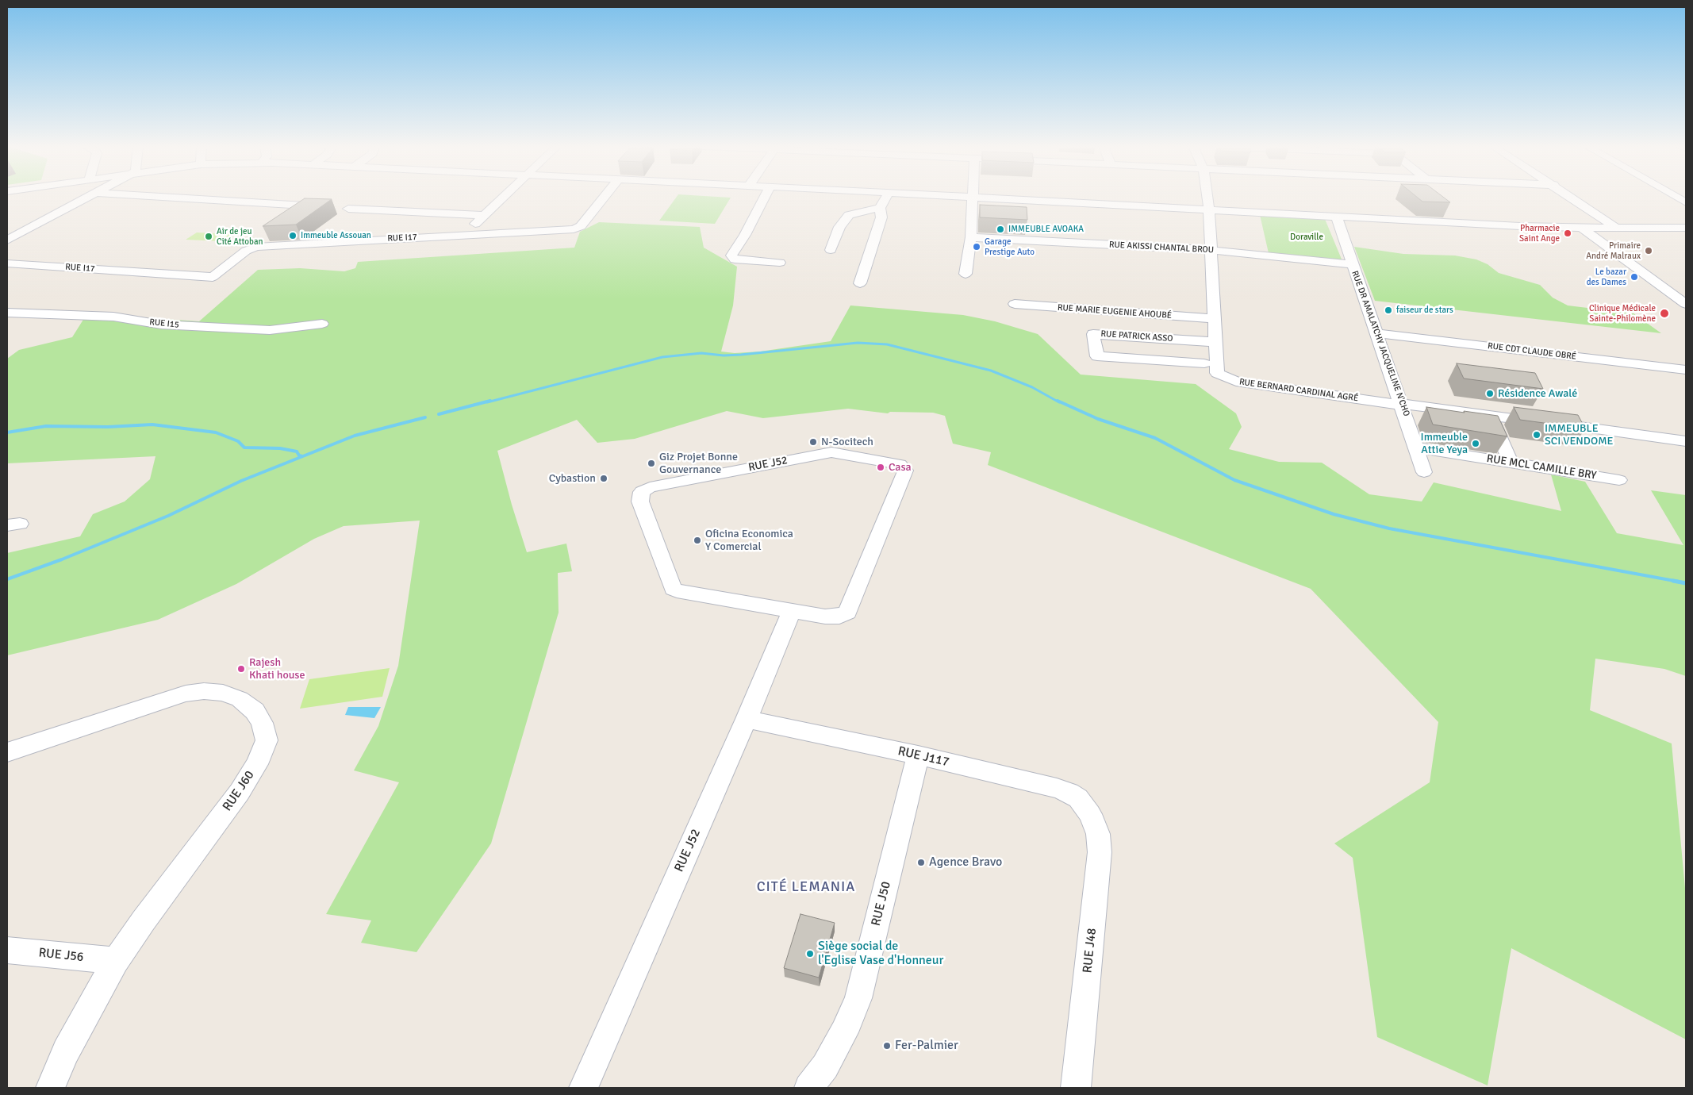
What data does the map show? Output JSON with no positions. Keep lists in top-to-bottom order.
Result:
{
  "streets": {
    "street": [
      "RUE I17",
      "RUE AKISSI CHANTAL BROU",
      "RUE MARIE EUGENIE AHOUBÉ",
      "RUE I15",
      "RUE PATRICK ASSO",
      "RUE DR AMALATCHY JACQUELINE N'CHO",
      "RUE CDT CLAUDE OBRÉ",
      "RUE BERNARD CARDINAL AGRÉ",
      "RUE J52",
      "RUE MCL CAMILLE BRY",
      "RUE J117",
      "RUE J60",
      "RUE J50",
      "RUE J48",
      "RUE J56"
    ]
  },
  "crossings": [
    ["RUE AKISSI CHANTAL BROU", "RUE DR AMALATCHY JACQUELINE N'CHO"],
    ["RUE AKISSI CHANTAL BROU", "RUE BERNARD CARDINAL AGRÉ"],
    ["RUE MARIE EUGENIE AHOUBÉ", "RUE BERNARD CARDINAL AGRÉ"],
    ["RUE PATRICK ASSO", "RUE BERNARD CARDINAL AGRÉ"],
    ["RUE DR AMALATCHY JACQUELINE N'CHO", "RUE CDT CLAUDE OBRÉ"],
    ["RUE DR AMALATCHY JACQUELINE N'CHO", "RUE BERNARD CARDINAL AGRÉ"],
    ["RUE DR AMALATCHY JACQUELINE N'CHO", "RUE MCL CAMILLE BRY"],
    ["RUE J52", "RUE J117"],
    ["RUE J117", "RUE J50"],
    ["RUE J117", "RUE J48"],
    ["RUE J60", "RUE J56"]
  ],
  "districts": ["CITÉ LEMANIA"],
  "parks": ["Doraville"],
  "places": [
    "IMMEUBLE AVOAKA",
    "Pharmacie Saint Ange",
    "Immeuble Assouan",
    "Air de jeu Cité Attoban",
    "Garage Prestige Auto",
    "Primaire André Malraux",
    "Le bazar des Dames",
    "faiseur de stars",
    "Clinique Médicale Sainte-Philomène",
    "Résidence Awalé",
    "IMMEUBLE SCI VENDOME",
    "N-Socitech",
    "Immeuble Attie Yeya",
    "Giz Projet Bonne Gouvernance",
    "Casa",
    "Cybastion",
    "Oficina Economica Y Comercial",
    "Rajesh Khati house",
    "Agence Bravo",
    "Siège social de l'Eglise Vase d'Honneur",
    "Fer-Palmier"
  ]
}
